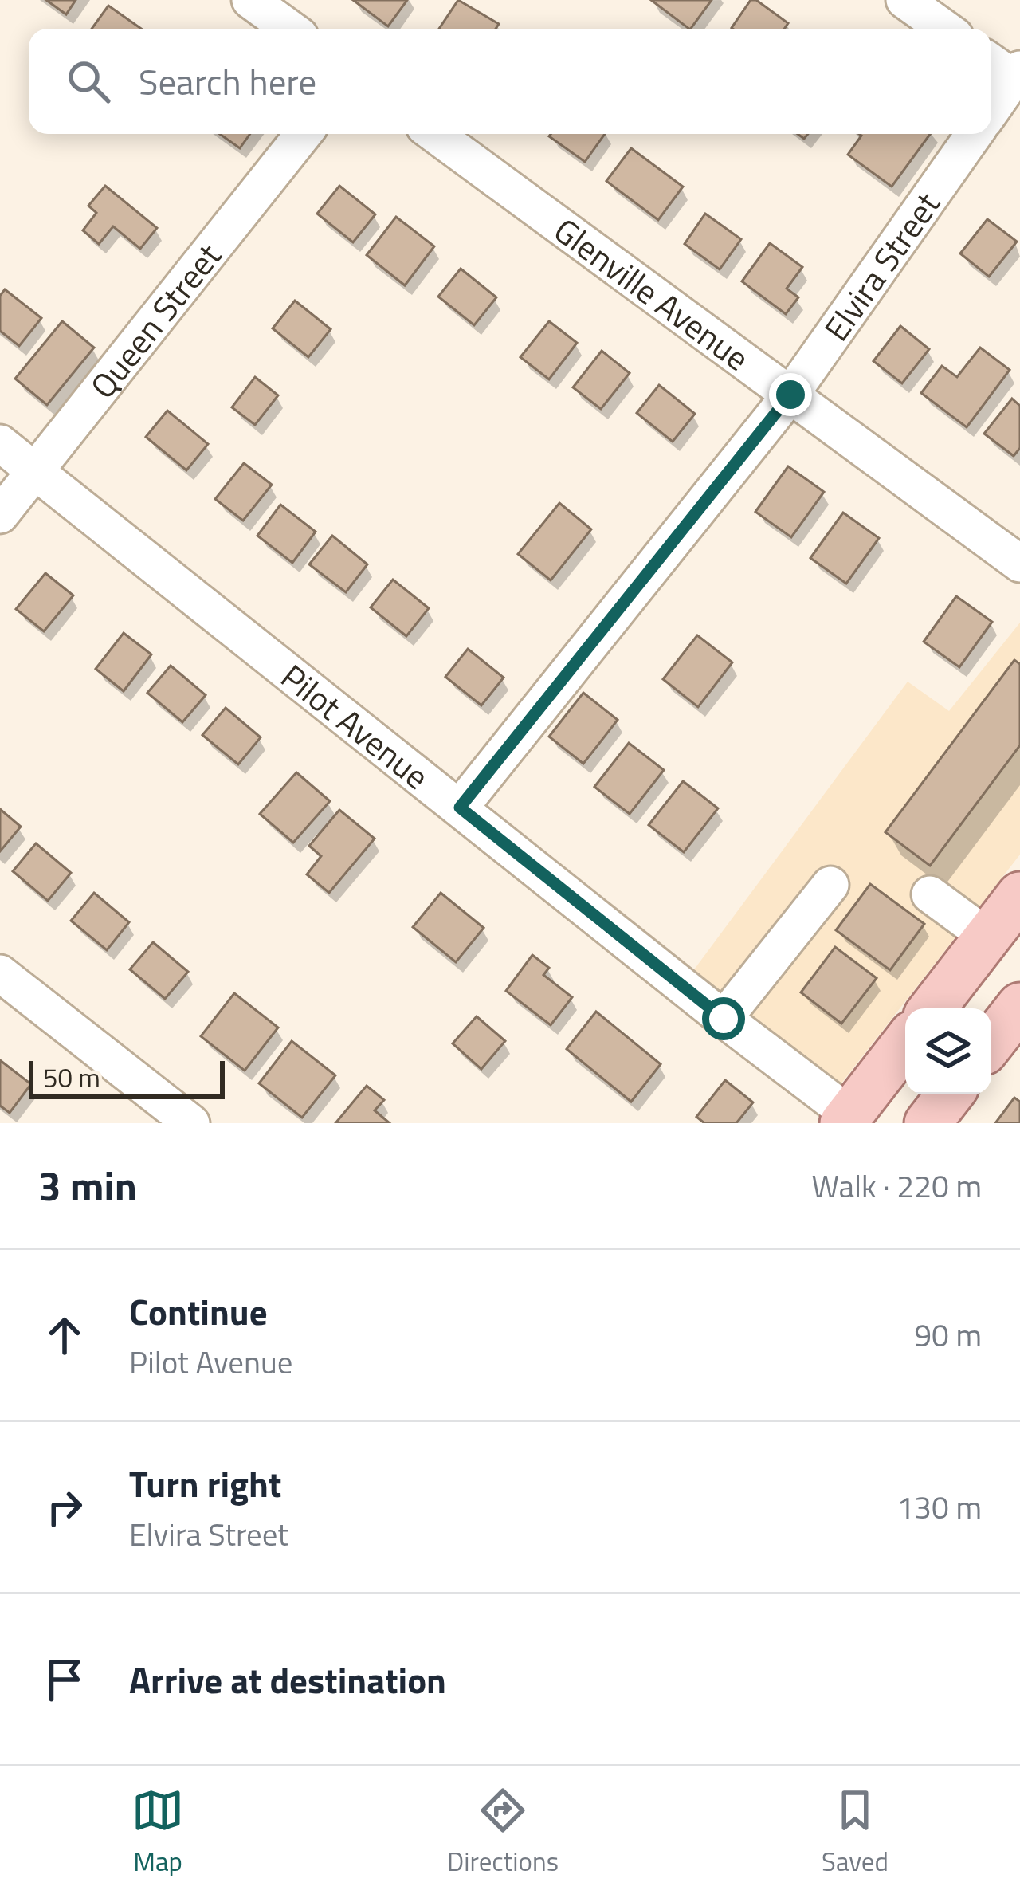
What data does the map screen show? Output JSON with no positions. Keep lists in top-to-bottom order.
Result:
{
  "streets": {
    "street": [
      "Elvira Street",
      "Glenville Avenue",
      "Queen Street",
      "Pilot Avenue"
    ]
  },
  "crossings": [
    ["Elvira Street", "Glenville Avenue"],
    ["Elvira Street", "Pilot Avenue"],
    ["Queen Street", "Pilot Avenue"]
  ],
  "scale_bar": "50 m",
  "page": {
    "search": "Search here",
    "scale": "50 m",
    "heading": ["3 min", "Walk · 220 m"],
    "list": [
      ["Continue", "Pilot Avenue", "90 m"],
      ["Turn right", "Elvira Street", "130 m"],
      "Arrive at destination"
    ],
    "nav": ["Map", "Directions", "Saved"]
  }
}
